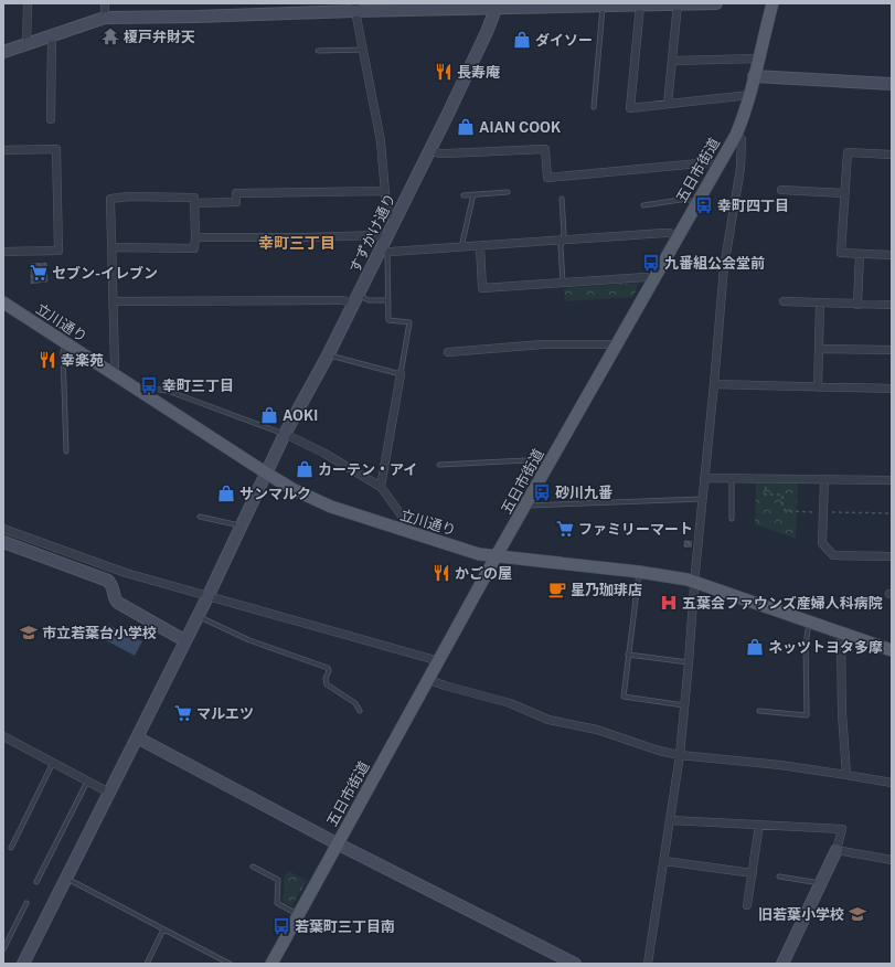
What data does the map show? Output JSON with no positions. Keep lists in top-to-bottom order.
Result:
{
  "streets": {
    "main road": ["五日市街道", "立川通り"],
    "street": ["すずかけ通り"]
  },
  "crossings": [
    ["五日市街道", "立川通り"],
    ["すずかけ通り", "立川通り"]
  ],
  "districts": ["幸町三丁目"],
  "places": {
    "temple": ["榎戸弁財天"],
    "shop": [
      "ダイソー",
      "AIAN COOK",
      "AOKI",
      "カーテン・アイ",
      "サンマルク",
      "ネッツトヨタ多摩"
    ],
    "restaurant": ["長寿庵", "幸楽苑", "かごの屋"],
    "bus stop": [
      "幸町四丁目",
      "九番組公会堂前",
      "幸町三丁目",
      "砂川九番",
      "若葉町三丁目南"
    ],
    "supermarket": ["セブン-イレブン", "ファミリーマート", "マルエツ"],
    "cafe": ["星乃珈琲店"],
    "hospital": ["五葉会ファウンズ産婦人科病院"],
    "school or university": ["市立若葉台小学校", "旧若葉小学校"]
  }
}
